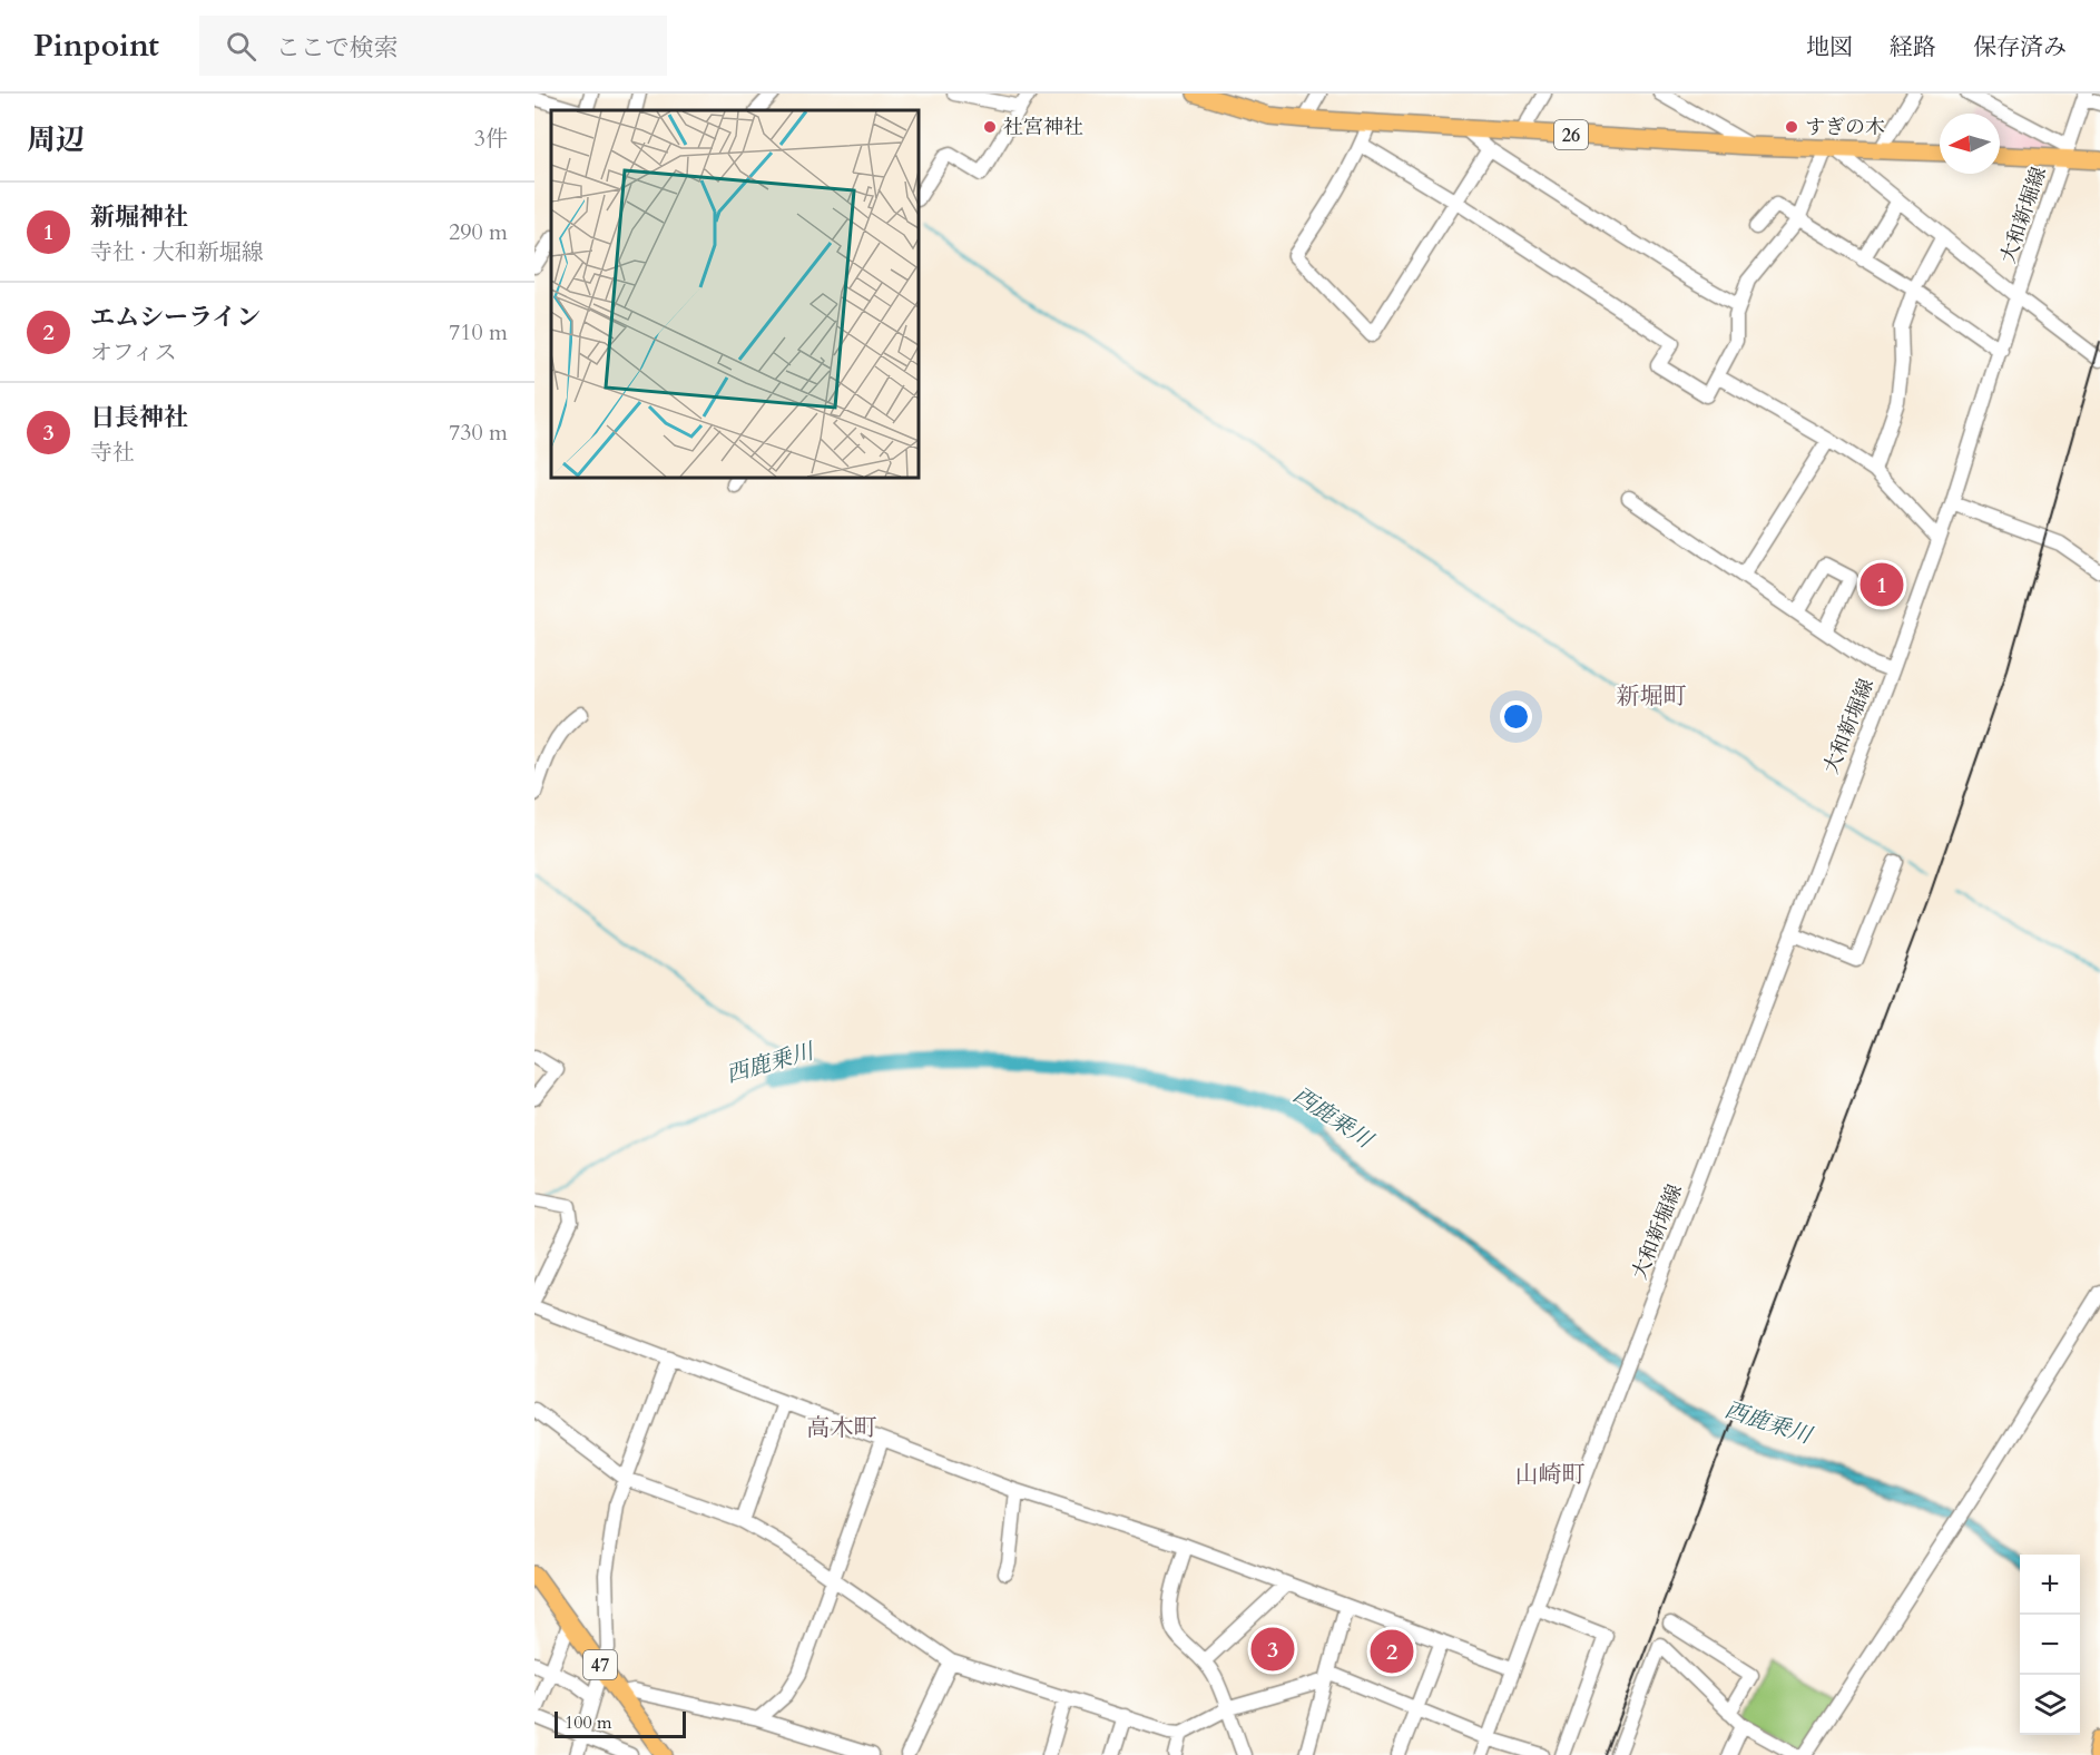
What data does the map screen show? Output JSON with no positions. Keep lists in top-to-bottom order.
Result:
{
  "streets": {
    "main road": ["26", "47"],
    "street": ["大和新堀線"]
  },
  "districts": ["新堀町", "高木町", "山崎町"],
  "water": ["西鹿乗川"],
  "places": ["社宮神社", "すぎの木"],
  "scale_bar": "100 m",
  "north": "left",
  "page": {
    "header": "Pinpoint",
    "search": "ここで検索",
    "nav": ["地図", "経路", "保存済み"],
    "heading": ["周辺", "3件"],
    "list": [
      {
        "mark": "1",
        "name": "新堀神社",
        "note": "寺社 · 大和新堀線",
        "value": "290 m"
      },
      {
        "mark": "2",
        "name": "エムシーライン",
        "note": "オフィス",
        "value": "710 m"
      },
      {
        "mark": "3",
        "name": "日長神社",
        "note": "寺社",
        "value": "730 m"
      }
    ],
    "pins": ["1", "3", "2"],
    "map_buttons": ["+", "−"],
    "scale": "100 m"
  }
}
